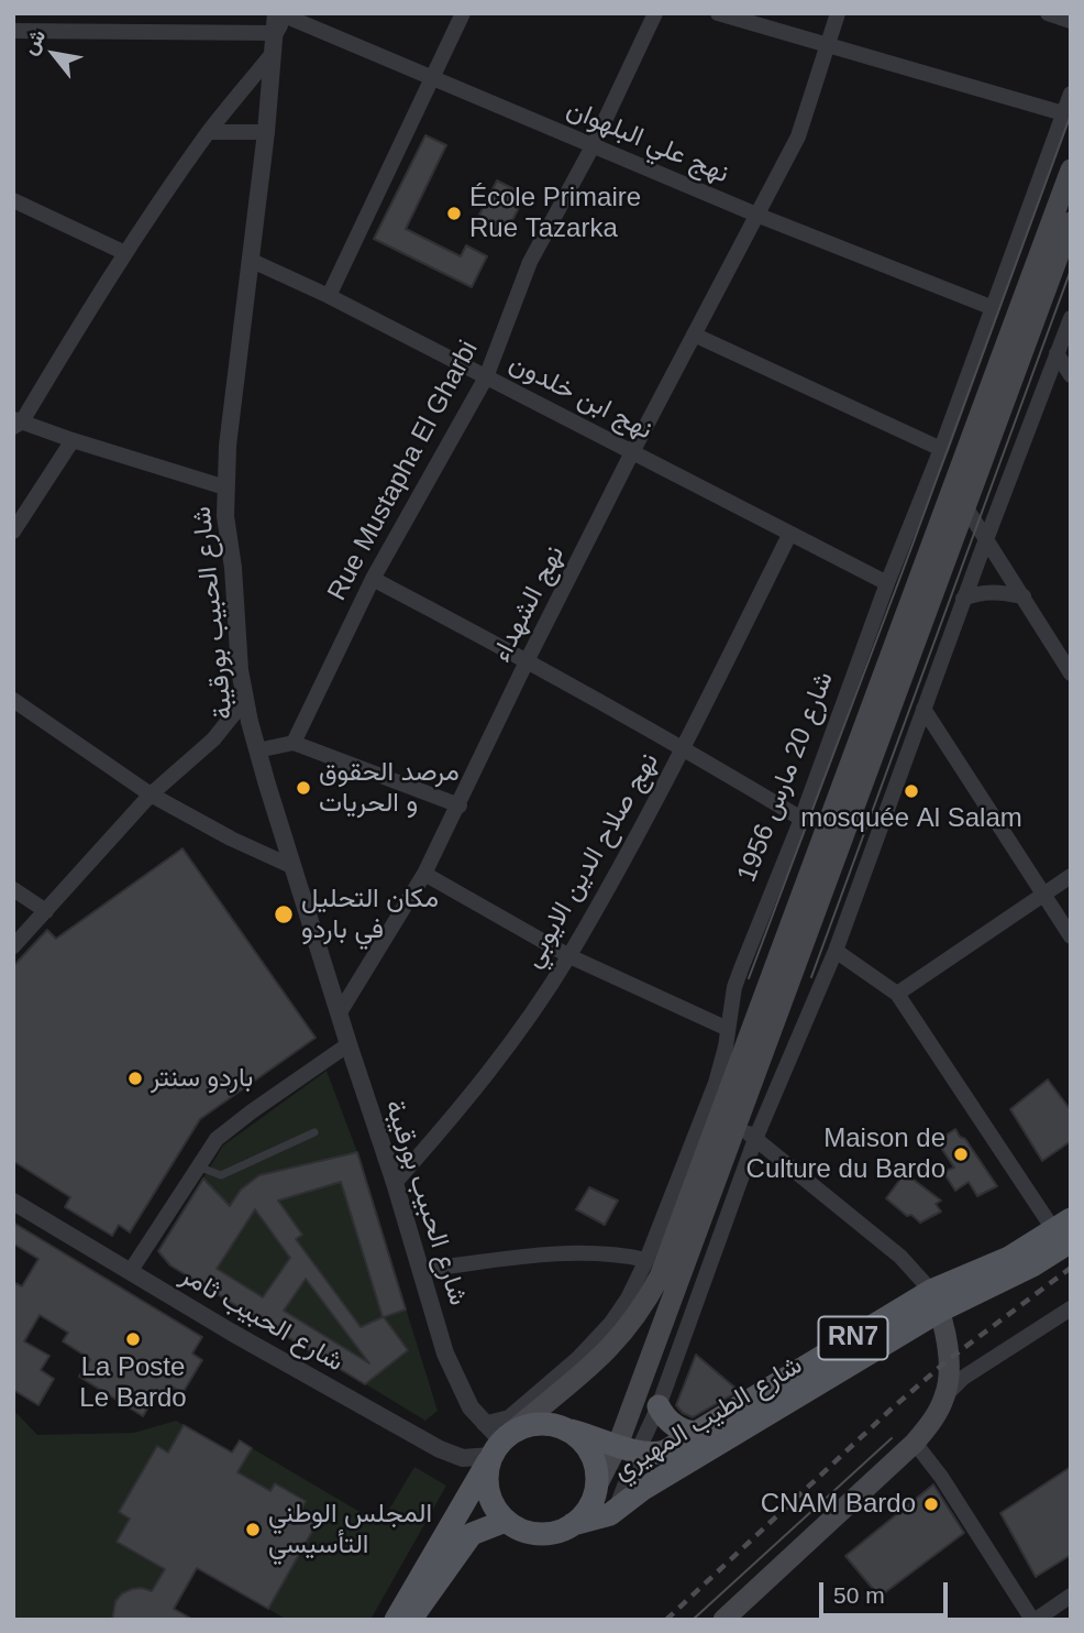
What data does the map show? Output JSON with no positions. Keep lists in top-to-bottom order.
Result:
{
  "streets": {
    "main road": ["شارع 20 مارس 1956", "RN7", "شارع الطيب المهيري"],
    "street": [
      "نهج علي البلهوان",
      "نهج ابن خلدون",
      "Rue Mustapha El Gharbi",
      "نهج الشهداء",
      "شارع الحبيب بورقيبة",
      "نهج صلاح الدين الايوبي",
      "شارع الحبيب ثامر"
    ]
  },
  "crossings": [
    ["نهج علي البلهوان", "Rue Mustapha El Gharbi"],
    ["نهج علي البلهوان", "نهج الشهداء"],
    ["نهج علي البلهوان", "شارع الحبيب بورقيبة"],
    ["نهج علي البلهوان", "شارع 20 مارس 1956"],
    ["نهج ابن خلدون", "Rue Mustapha El Gharbi"],
    ["نهج ابن خلدون", "نهج الشهداء"],
    ["نهج ابن خلدون", "شارع الحبيب بورقيبة"],
    ["نهج ابن خلدون", "شارع 20 مارس 1956"],
    ["نهج ابن خلدون", "نهج صلاح الدين الايوبي"],
    ["نهج الشهداء", "شارع الحبيب بورقيبة"],
    ["شارع الحبيب بورقيبة", "شارع 20 مارس 1956"],
    ["شارع الحبيب بورقيبة", "نهج صلاح الدين الايوبي"],
    ["شارع الحبيب بورقيبة", "شارع الحبيب ثامر"],
    ["شارع الحبيب بورقيبة", "RN7"],
    ["شارع الحبيب بورقيبة", "شارع الطيب المهيري"],
    ["شارع 20 مارس 1956", "شارع الحبيب ثامر"],
    ["شارع 20 مارس 1956", "RN7"],
    ["شارع 20 مارس 1956", "شارع الطيب المهيري"],
    ["شارع الحبيب ثامر", "RN7"],
    ["شارع الحبيب ثامر", "شارع الطيب المهيري"],
    ["RN7", "شارع الطيب المهيري"]
  ],
  "places": [
    "École Primaire Rue Tazarka",
    "مرصد الحقوق و الحريات",
    "mosquée Al Salam",
    "مكان التحليل في باردو",
    "باردو سنتر",
    "Maison de Culture du Bardo",
    "La Poste Le Bardo",
    "CNAM Bardo",
    "المجلس الوطني التأسيسي"
  ],
  "scale_bar": "50 m",
  "north": "top left"
}
